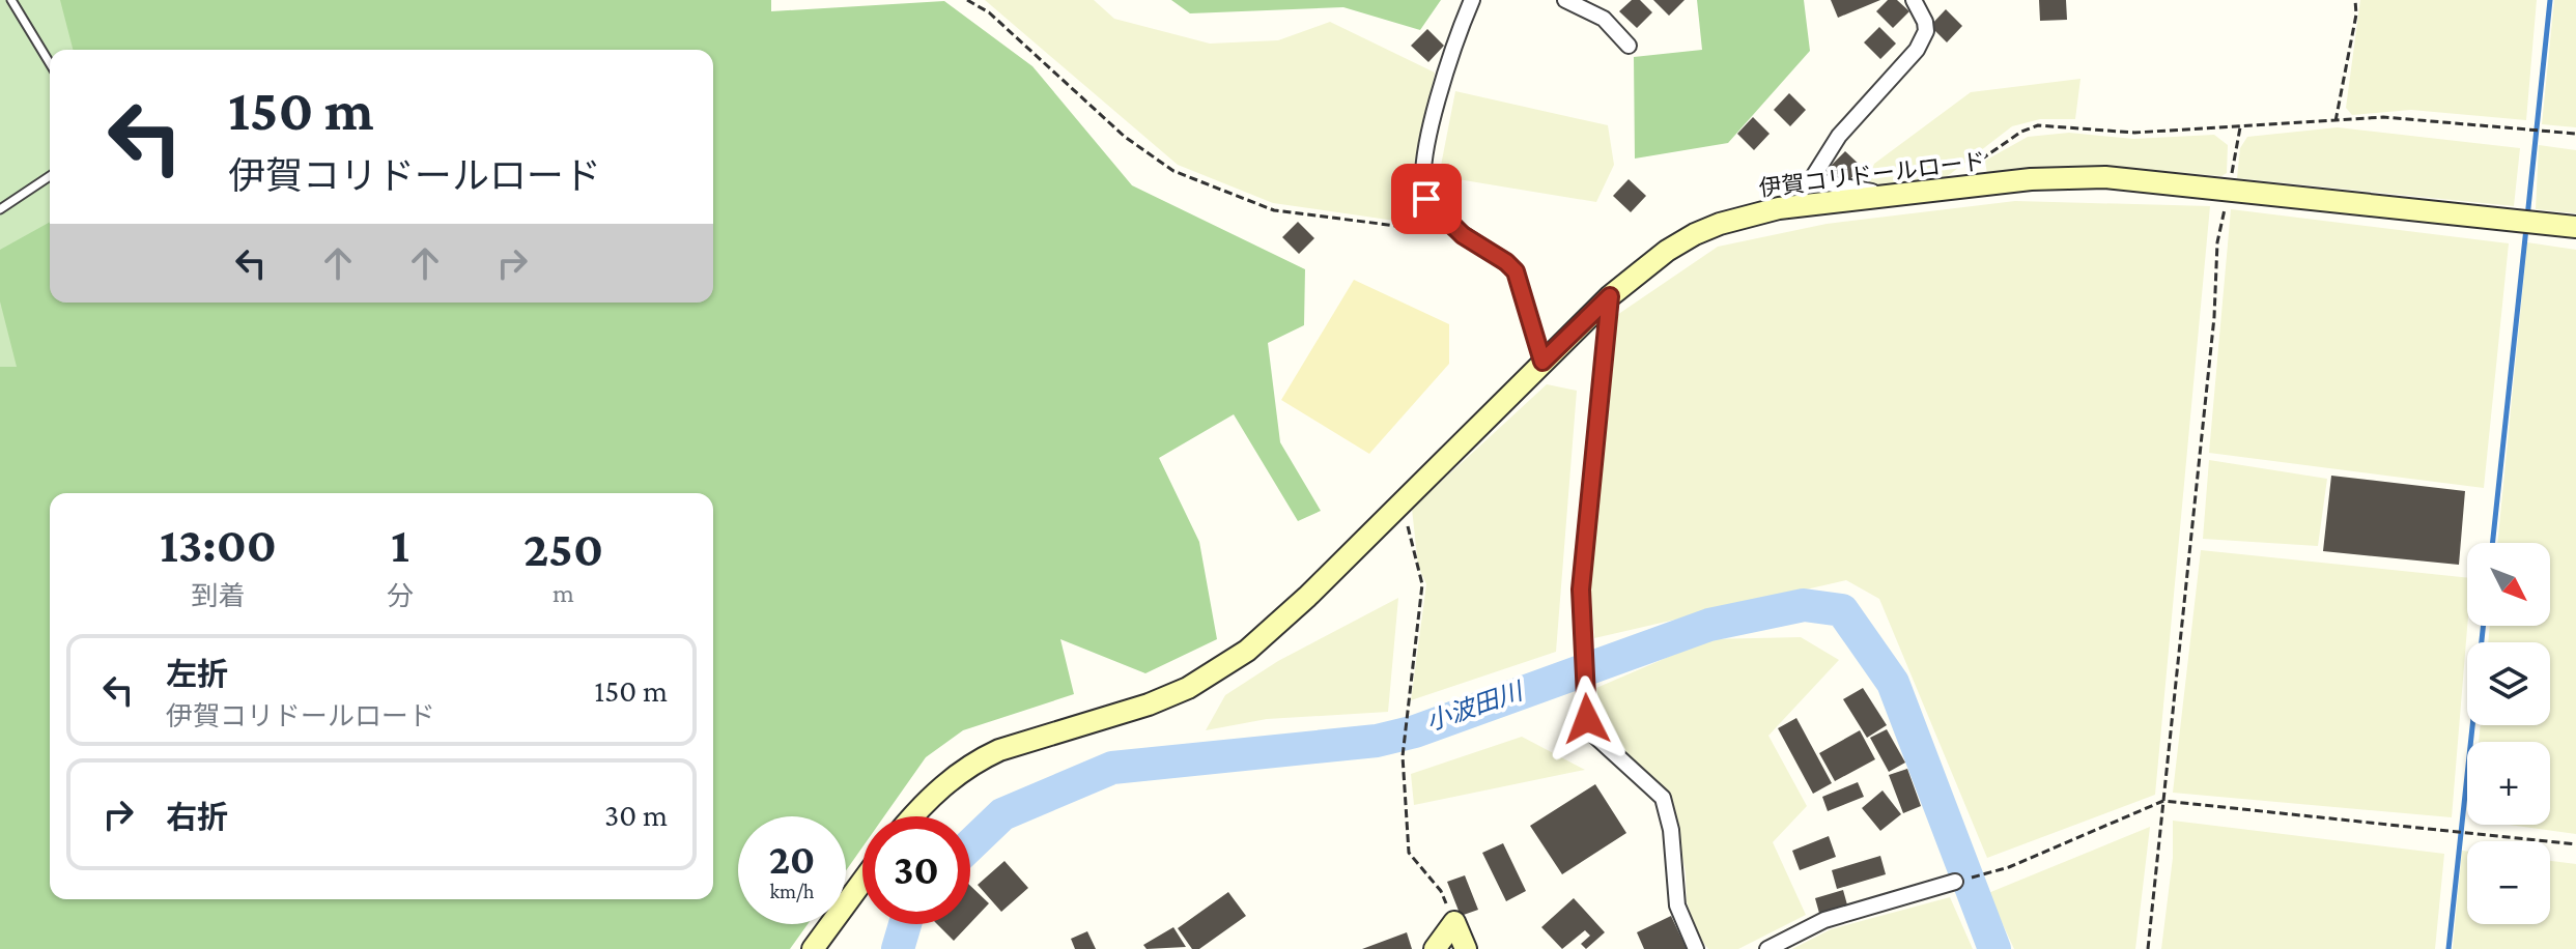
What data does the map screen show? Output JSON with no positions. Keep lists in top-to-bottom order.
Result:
{
  "streets": {
    "street": ["伊賀コリドールロード"]
  },
  "water": ["小波田川"],
  "north": "bottom right",
  "page": {
    "turn": ["150 m", "伊賀コリドールロード"],
    "eta": [
      "13:00",
      "到着",
      "1",
      "分",
      "250",
      "m"
    ],
    "map_buttons": ["+", "−"],
    "list": [
      {
        "name": "左折",
        "note": "伊賀コリドールロード",
        "value": "150 m"
      },
      {
        "name": "右折",
        "value": "30 m"
      }
    ],
    "speed": "20 km/h",
    "limit": "30"
  }
}
